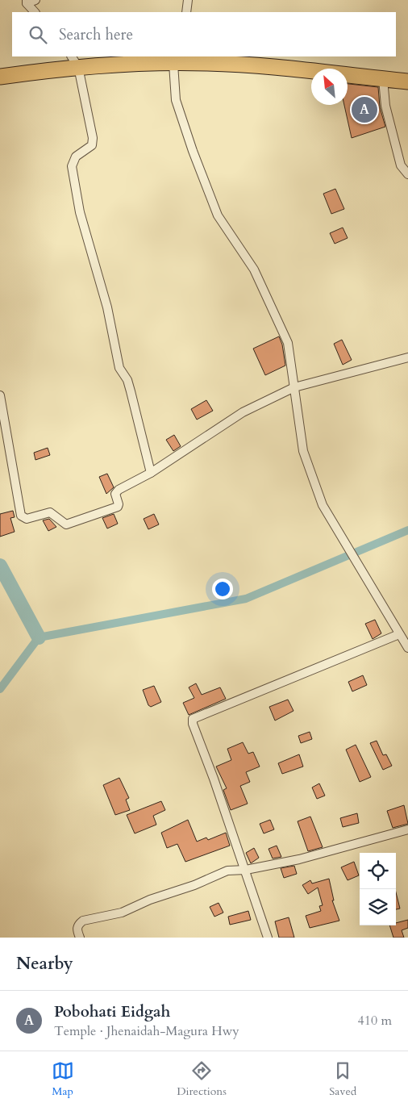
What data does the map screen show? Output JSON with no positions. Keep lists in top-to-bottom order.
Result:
{
  "north": "top left",
  "page": {
    "search": "Search here",
    "pins": "A",
    "heading": "Nearby",
    "list": [
      {
        "mark": "A",
        "name": "Pobohati Eidgah",
        "note": "Temple · Jhenaidah-Magura Hwy",
        "value": "410 m"
      }
    ],
    "nav": ["Map", "Directions", "Saved"]
  }
}
